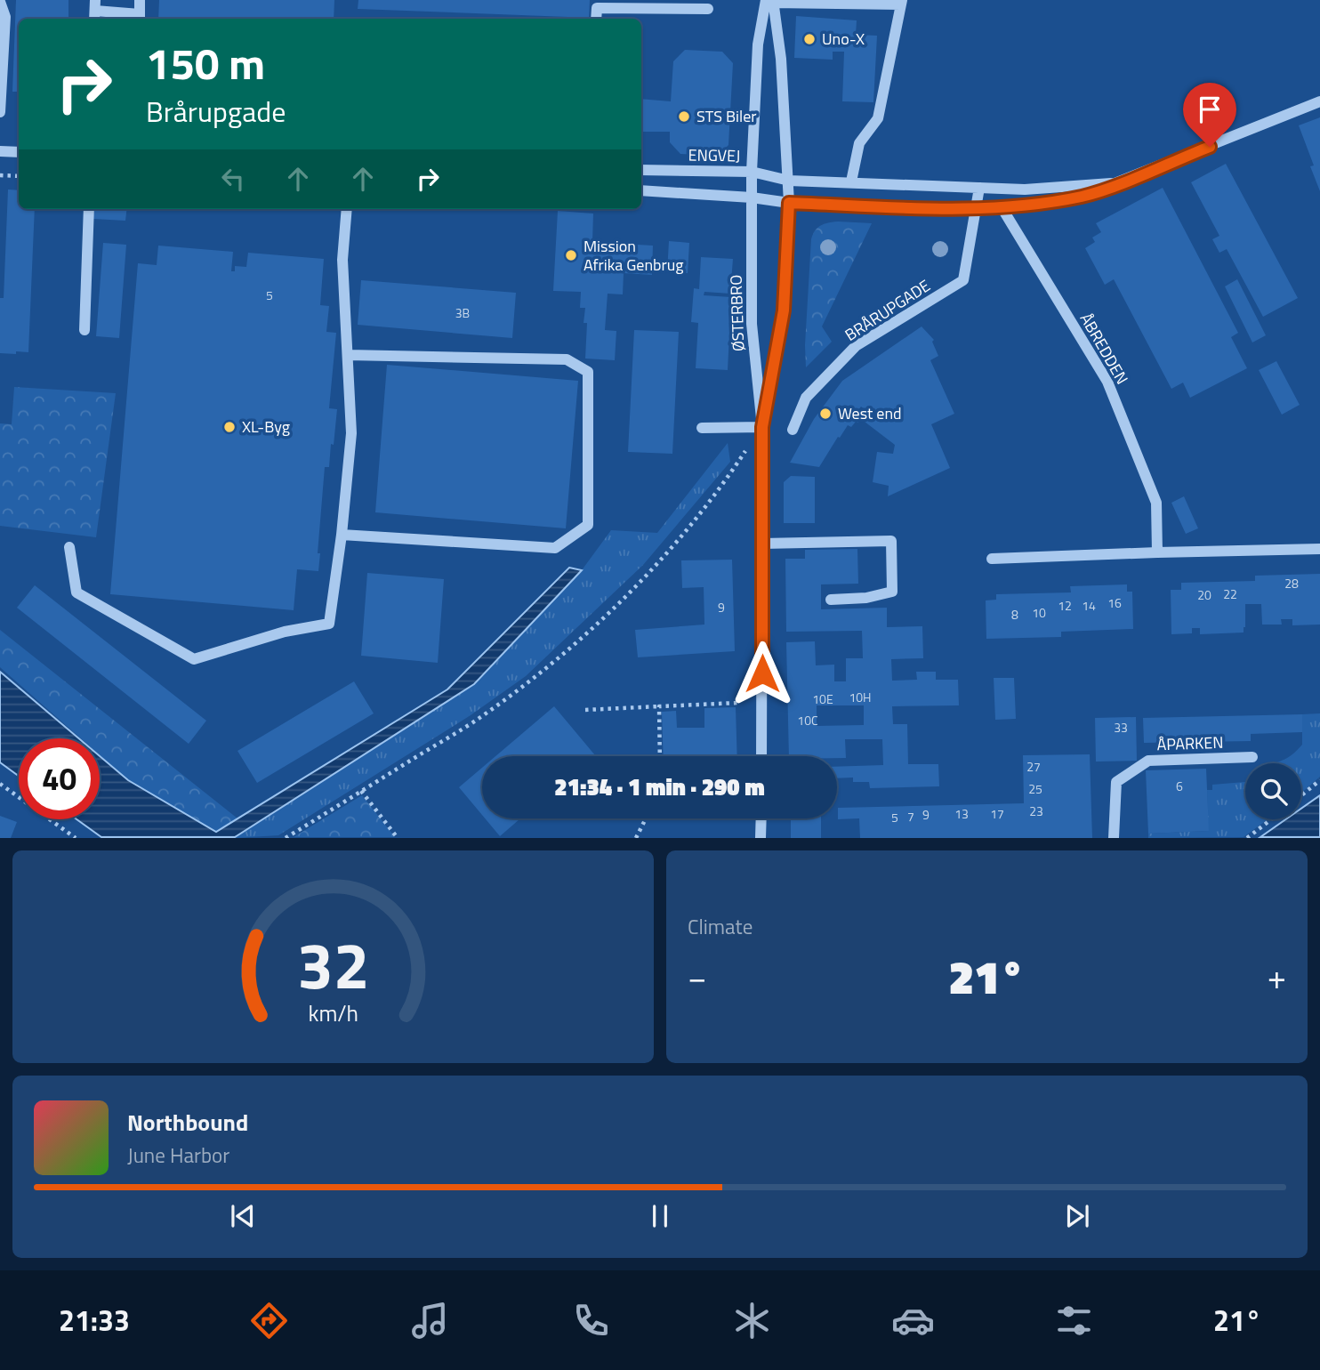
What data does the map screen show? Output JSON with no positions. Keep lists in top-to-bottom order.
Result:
{
  "streets": {
    "street": [
      "ENGVEJ",
      "BRÅRUPGADE",
      "ØSTERBRO",
      "ÅBREDDEN",
      "ÅPARKEN"
    ]
  },
  "crossings": [
    ["ENGVEJ", "ØSTERBRO"]
  ],
  "places": [
    "Uno-X",
    "STS Biler",
    "Mission Afrika Genbrug",
    "West end",
    "XL-Byg"
  ],
  "house_numbers": [
    "5",
    "3B",
    "28",
    "22",
    "20",
    "16",
    "12",
    "14",
    "9",
    "10",
    "8",
    "10H",
    "10E",
    "10C",
    "33",
    "27",
    "6",
    "25",
    "23",
    "13",
    "17",
    "9",
    "7",
    "5"
  ],
  "page": {
    "turn": ["150 m", "Brårupgade"],
    "limit": "40",
    "trip": "21:34 · 1 min · 290 m",
    "tile": "Climate",
    "heat": ["−", "21°", "+"],
    "song": ["Northbound", "June Harbor"],
    "tabs": ["21:33", "21°"],
    "gauge": ["32", "km/h"]
  }
}
